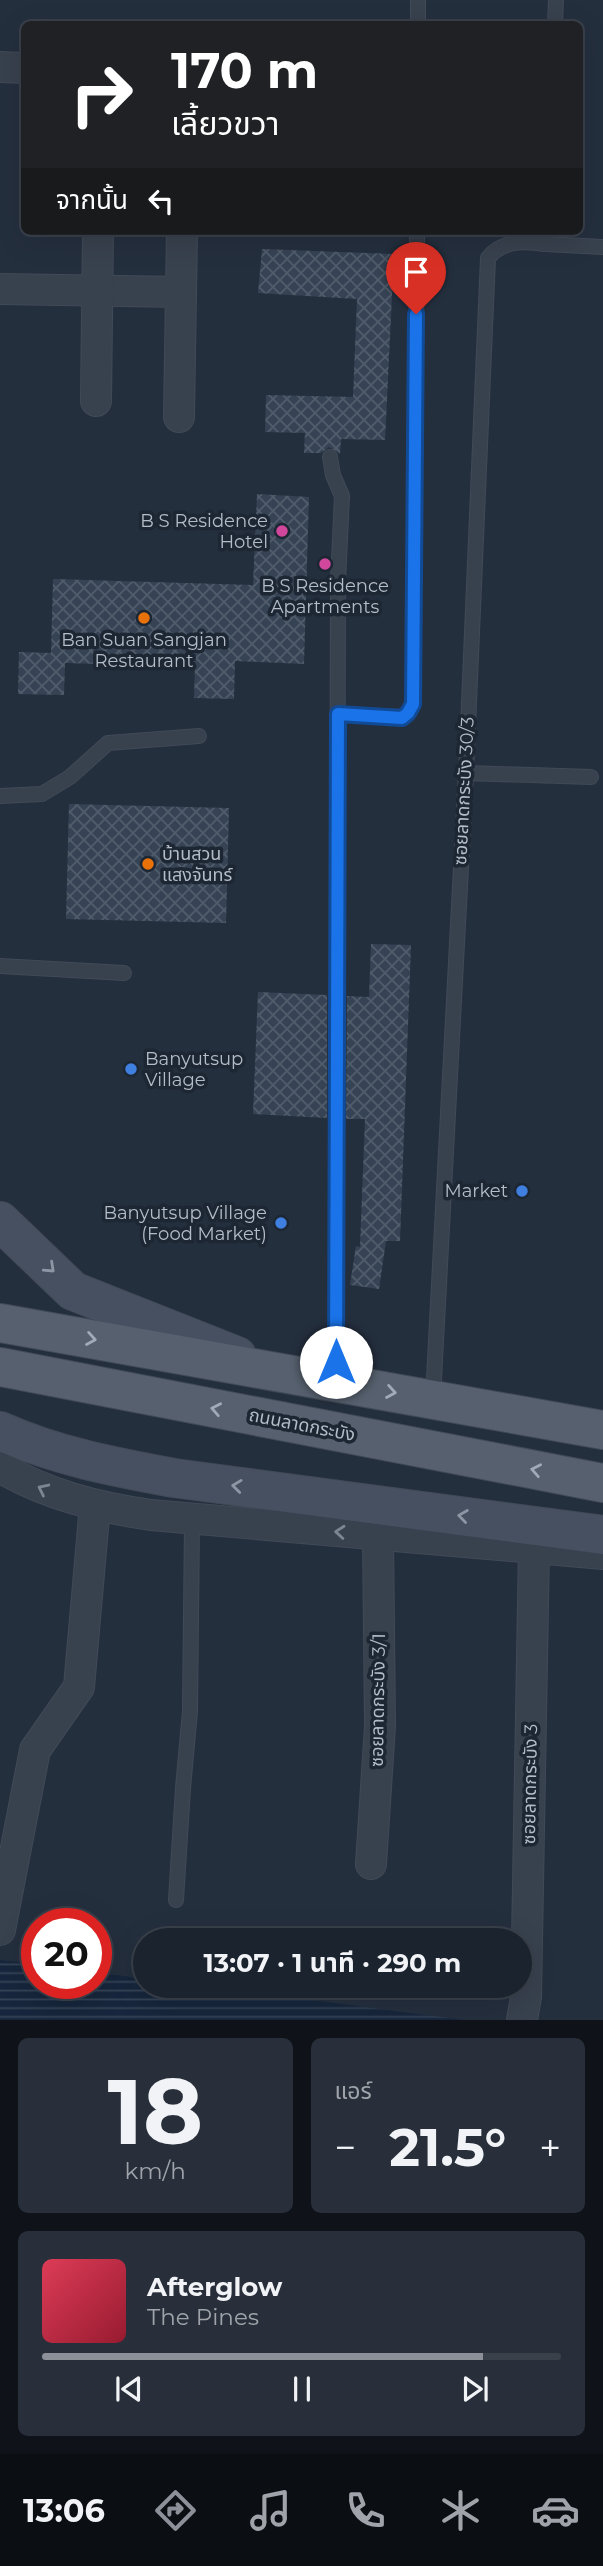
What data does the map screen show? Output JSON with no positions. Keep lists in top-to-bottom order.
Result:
{
  "streets": {
    "main road": ["ถนนลาดกระบัง"],
    "street": ["ซอยลาดกระบัง 3/1", "ซอยลาดกระบัง 3"],
    "lane": ["ซอยลาดกระบัง 30/3"]
  },
  "places": [
    "B S Residence Hotel",
    "B S Residence Apartments",
    "Ban Suan Sangjan Restaurant",
    "บ้านสวน แสงจันทร์",
    "Banyutsup Village",
    "Market",
    "Banyutsup Village (Food Market)"
  ],
  "page": {
    "turn": ["170 m", "เลี้ยวขวา"],
    "then": "จากนั้น",
    "limit": "20",
    "trip": "13:07 · 1 นาที · 290 m",
    "tile": [
      ["18", "km/h"],
      "แอร์"
    ],
    "heat": ["−", "21.5°", "+"],
    "song": ["Afterglow", "The Pines"],
    "tabs": "13:06"
  }
}
